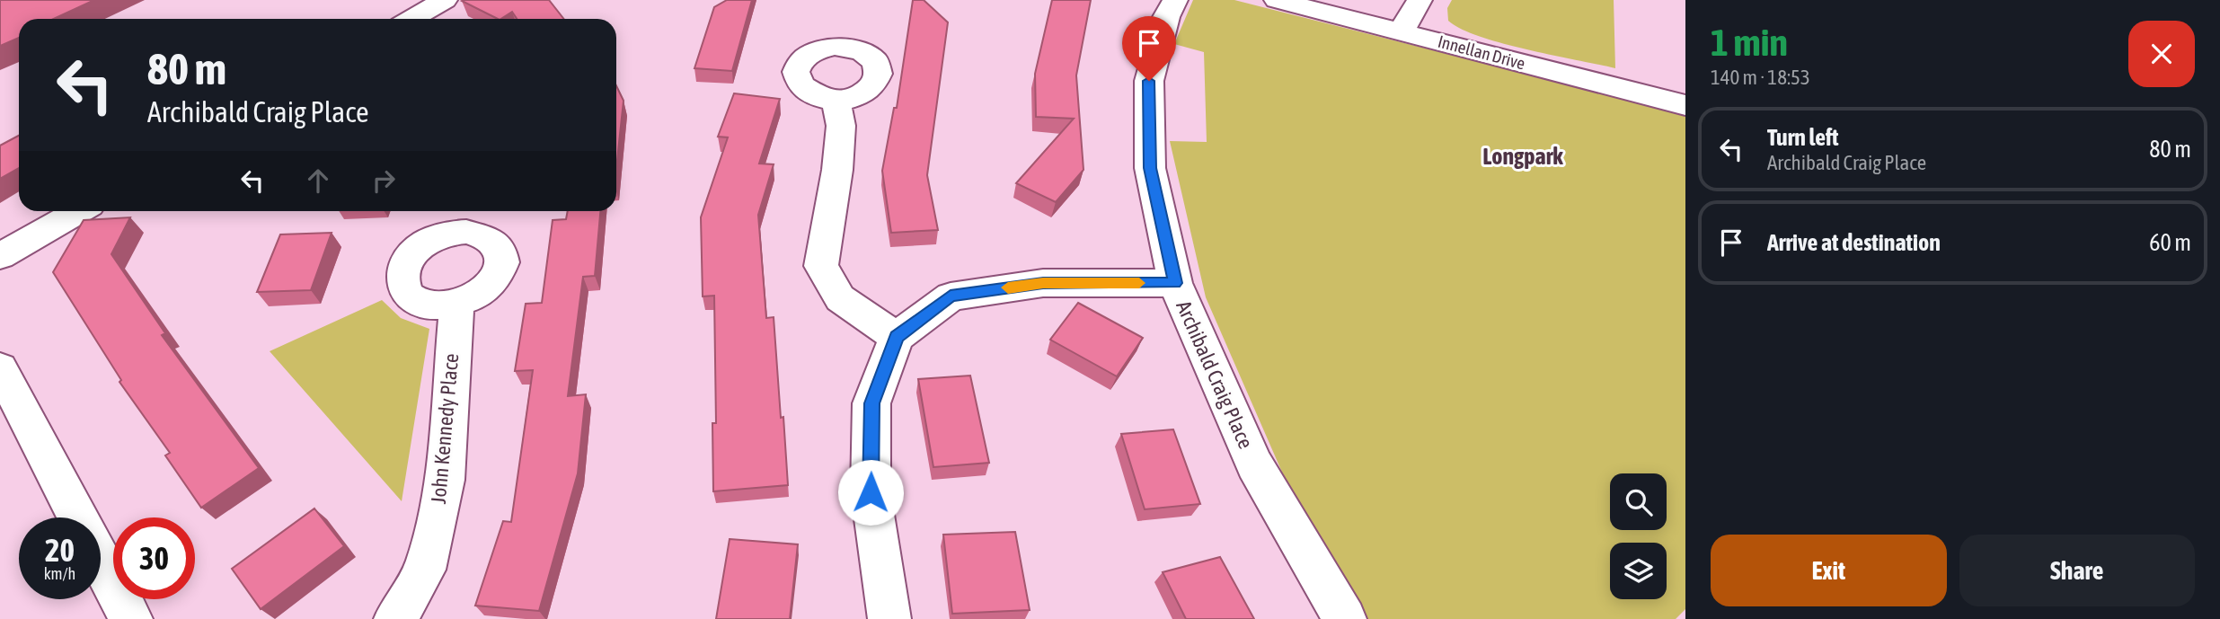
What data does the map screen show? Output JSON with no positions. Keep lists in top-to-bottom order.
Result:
{
  "streets": {
    "street": ["Innellan Drive", "Archibald Craig Place", "John Kennedy Place"]
  },
  "districts": ["Longpark"],
  "page": {
    "heading": ["1 min", "140 m · 18:53"],
    "turn": ["80 m", "Archibald Craig Place"],
    "list": [
      {
        "name": "Turn left",
        "note": "Archibald Craig Place",
        "value": "80 m"
      },
      {
        "name": "Arrive at destination",
        "value": "60 m"
      }
    ],
    "speed": "20 km/h",
    "limit": "30",
    "buttons": ["Exit", "Share"]
  }
}
